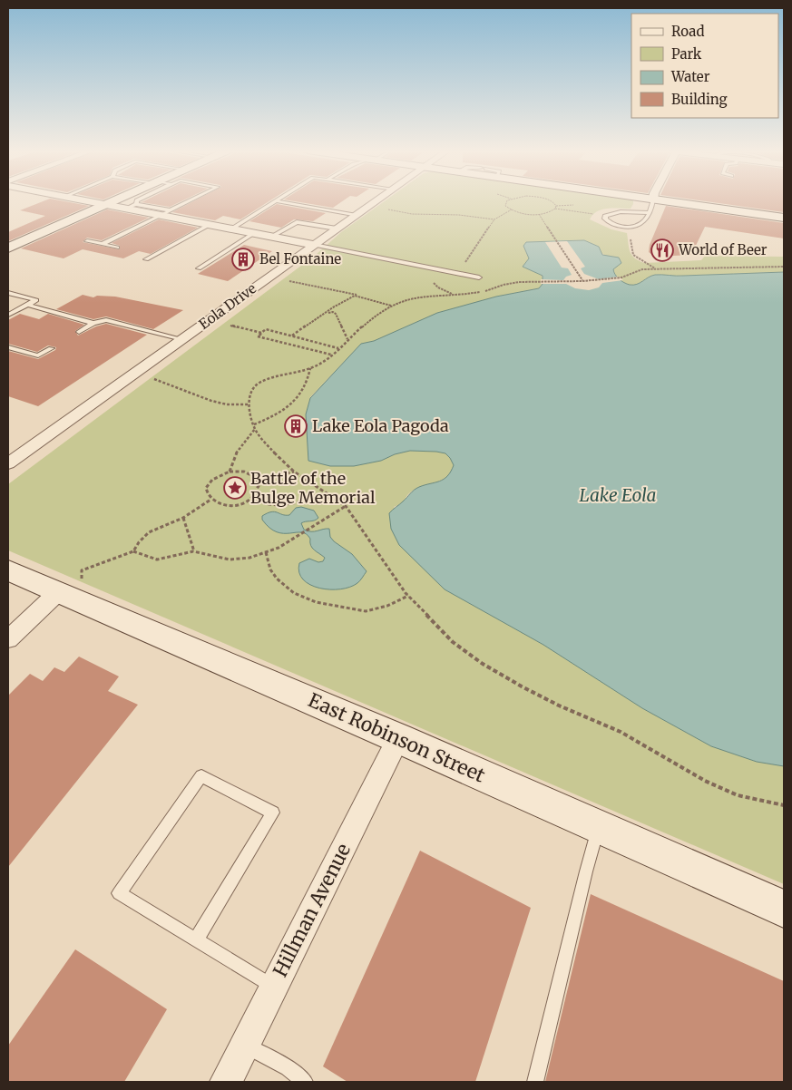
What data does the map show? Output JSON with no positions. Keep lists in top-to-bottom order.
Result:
{
  "streets": {
    "street": ["Eola Drive", "East Robinson Street", "Hillman Avenue"]
  },
  "crossings": [
    ["East Robinson Street", "Hillman Avenue"]
  ],
  "water": ["Lake Eola"],
  "places": {
    "restaurant": ["World of Beer"],
    "building": ["Bel Fontaine", "Lake Eola Pagoda"],
    "place": ["Battle of the Bulge Memorial"]
  },
  "legend": [
    "Road",
    "Park",
    "Water",
    "Building"
  ]
}
